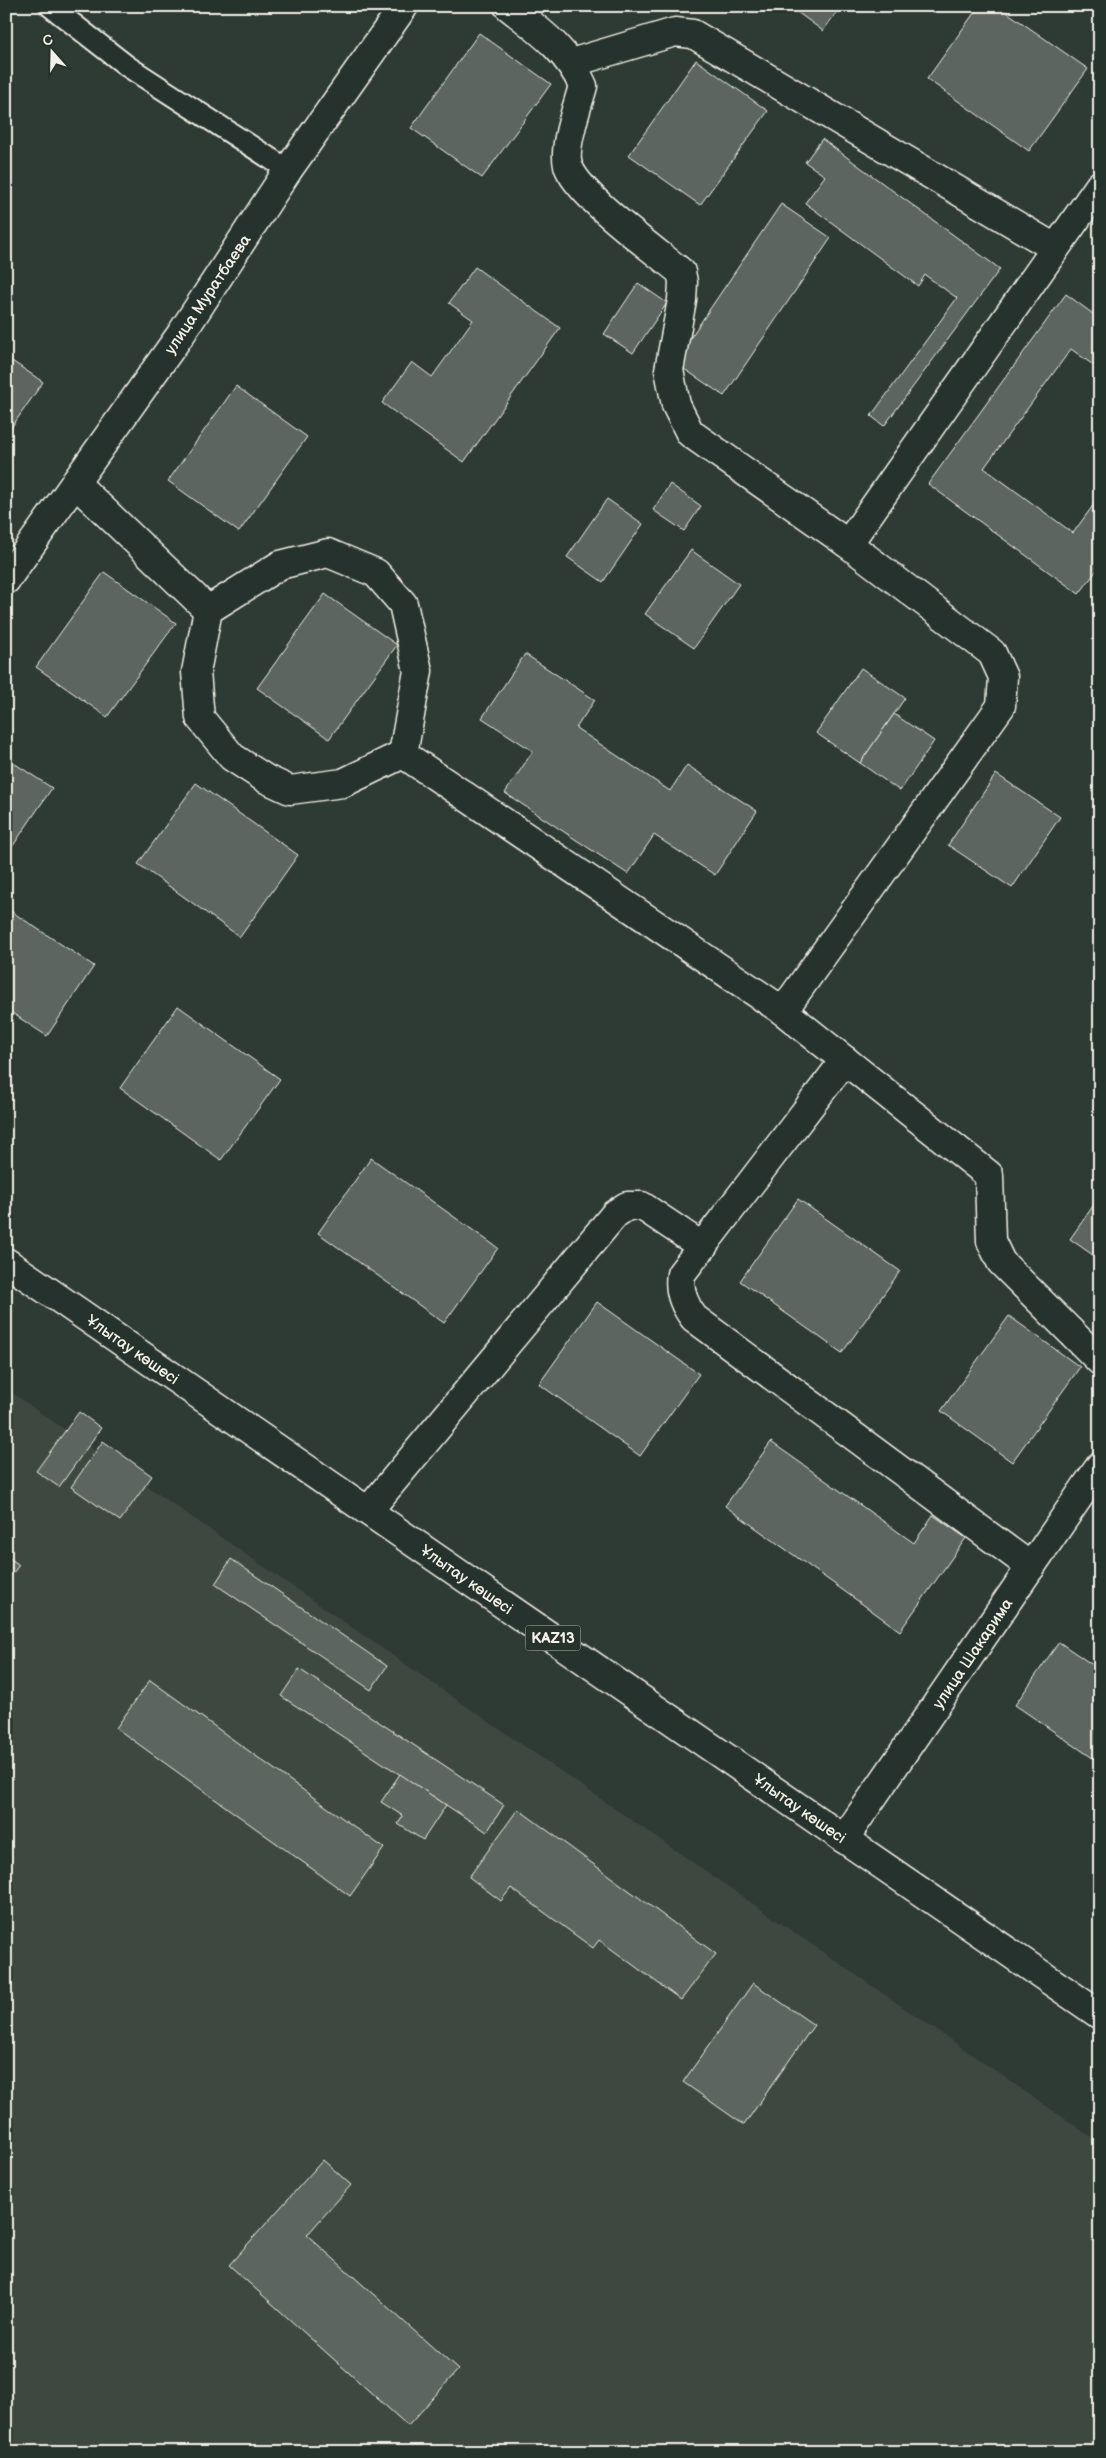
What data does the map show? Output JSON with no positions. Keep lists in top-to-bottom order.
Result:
{
  "streets": {
    "street": [
      "улица Муратбаева",
      "Ұлытау көшесі",
      "KAZ13",
      "улица Шакарима"
    ]
  },
  "crossings": [
    ["Ұлытау көшесі", "улица Шакарима"]
  ],
  "north": "top"
}
